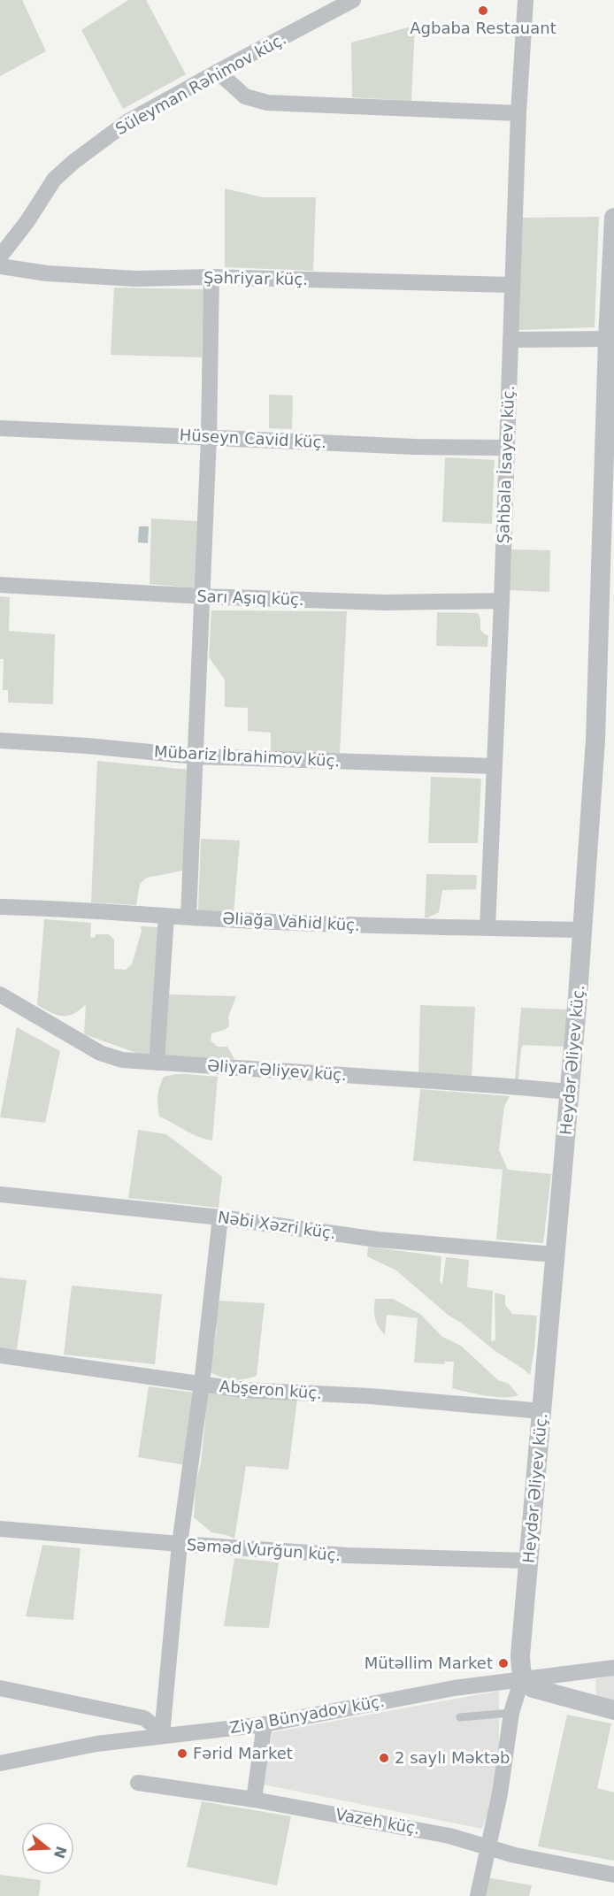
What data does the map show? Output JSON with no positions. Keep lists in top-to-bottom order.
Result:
{
  "streets": {
    "street": [
      "Süleyman Rəhimov küç.",
      "Şəhriyar küç.",
      "Hüseyn Cavid küç.",
      "Şahbala İsayev küç.",
      "Sarı Aşıq küç.",
      "Mübariz İbrahimov küç.",
      "Əliağa Vahid küç.",
      "Heydər Əliyev küç.",
      "Əliyar Əliyev küç.",
      "Nəbi Xəzri küç.",
      "Abşeron küç.",
      "Səməd Vurğun küç.",
      "Ziya Bünyadov küç.",
      "Vazeh küç."
    ]
  },
  "crossings": [
    ["Şəhriyar küç.", "Şahbala İsayev küç."],
    ["Hüseyn Cavid küç.", "Şahbala İsayev küç."],
    ["Şahbala İsayev küç.", "Sarı Aşıq küç."],
    ["Şahbala İsayev küç.", "Mübariz İbrahimov küç."],
    ["Şahbala İsayev küç.", "Əliağa Vahid küç."],
    ["Əliağa Vahid küç.", "Heydər Əliyev küç."],
    ["Heydər Əliyev küç.", "Əliyar Əliyev küç."],
    ["Heydər Əliyev küç.", "Nəbi Xəzri küç."],
    ["Heydər Əliyev küç.", "Abşeron küç."],
    ["Heydər Əliyev küç.", "Səməd Vurğun küç."],
    ["Heydər Əliyev küç.", "Ziya Bünyadov küç."],
    ["Heydər Əliyev küç.", "Vazeh küç."]
  ],
  "places": [
    "Agbaba Restauant",
    "Mütəllim Market",
    "Fərid Market",
    "2 saylı Məktəb"
  ],
  "north": "right"
}
